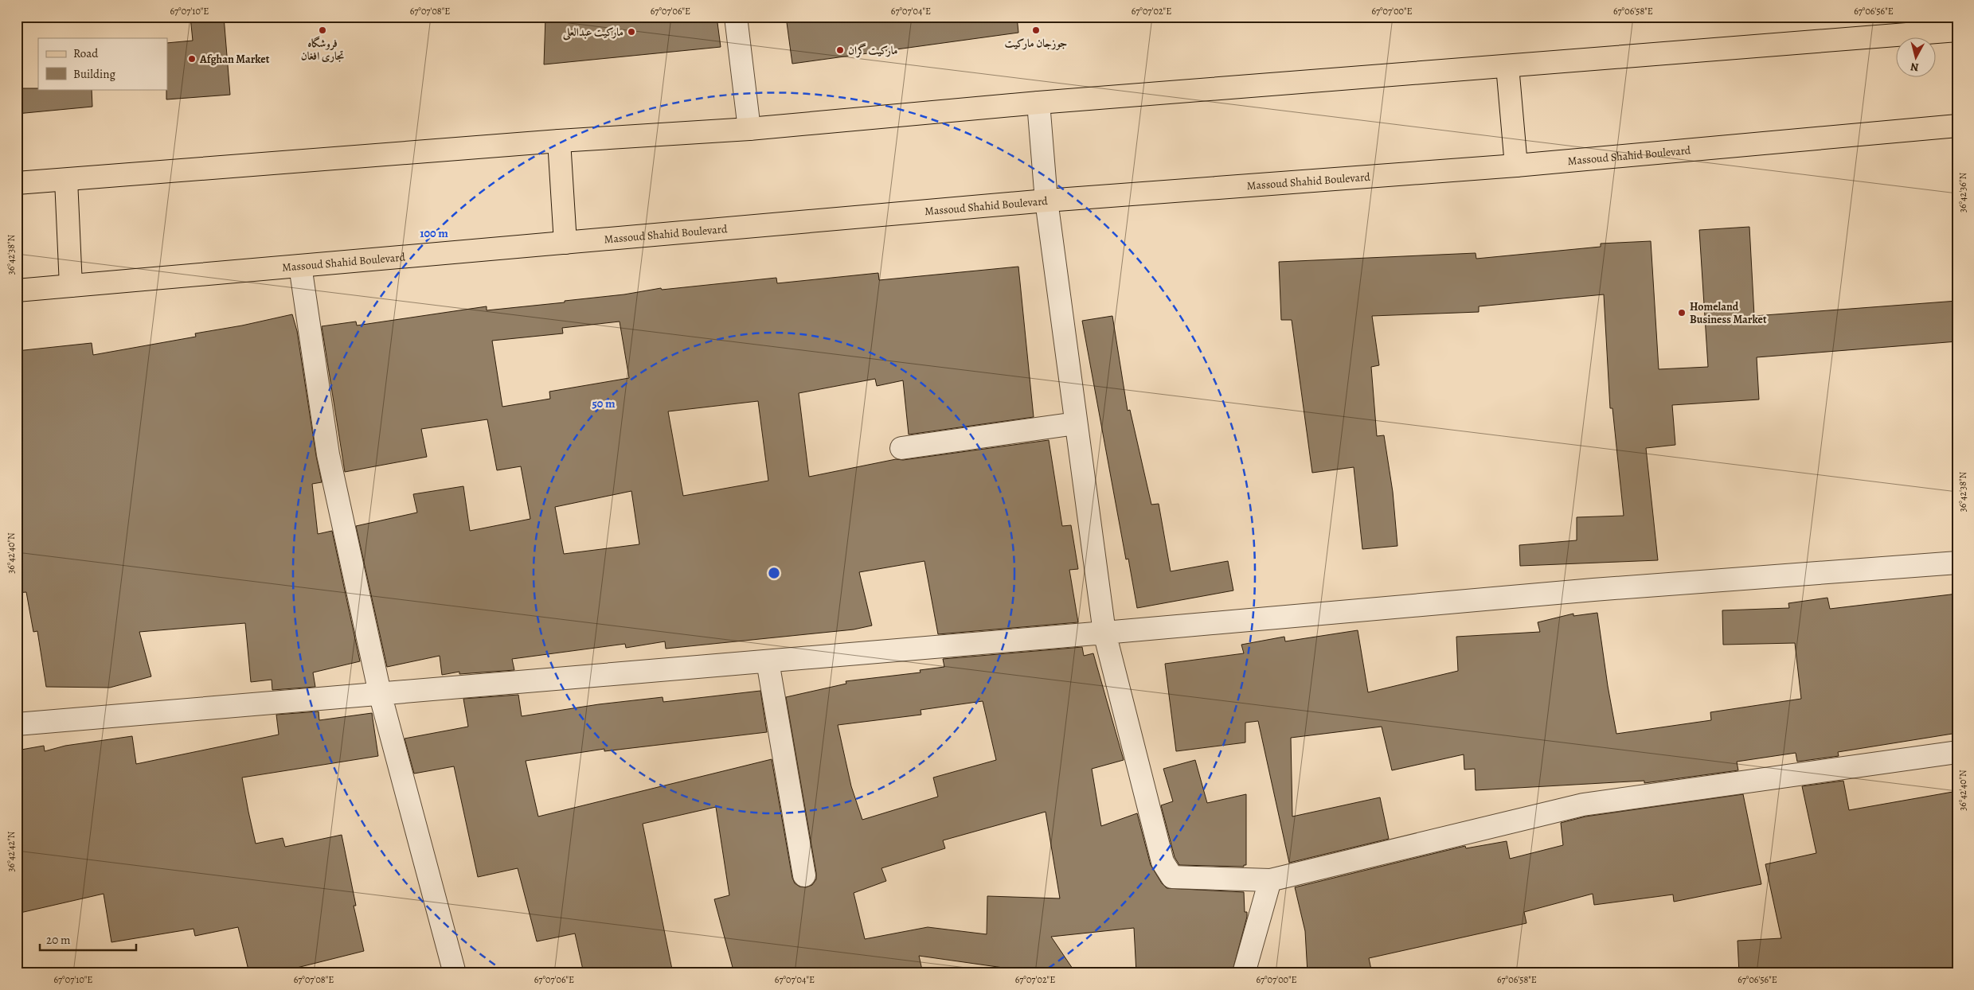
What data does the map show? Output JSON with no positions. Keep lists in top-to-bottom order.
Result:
{
  "streets": {
    "main road": ["Massoud Shahid Boulevard"]
  },
  "places": [
    "فروشگاه تجاری افغان",
    "جوزجان مارکیت",
    "مارکیت عبدالعلی",
    "مارکیت گران",
    "Afghan Market",
    "Homeland Business Market"
  ],
  "legend": ["Road", "Building"],
  "scale_bar": "20 m",
  "north": "bottom",
  "coordinates": [
    "67°07'10\"E",
    "67°07'08\"E",
    "67°07'06\"E",
    "67°07'04\"E",
    "67°07'02\"E",
    "67°07'00\"E",
    "67°06'58\"E",
    "67°06'56\"E",
    "36°42'36\"N",
    "36°42'38\"N",
    "36°42'40\"N",
    "36°42'42\"N"
  ],
  "rings": ["100 m", "50 m"]
}
